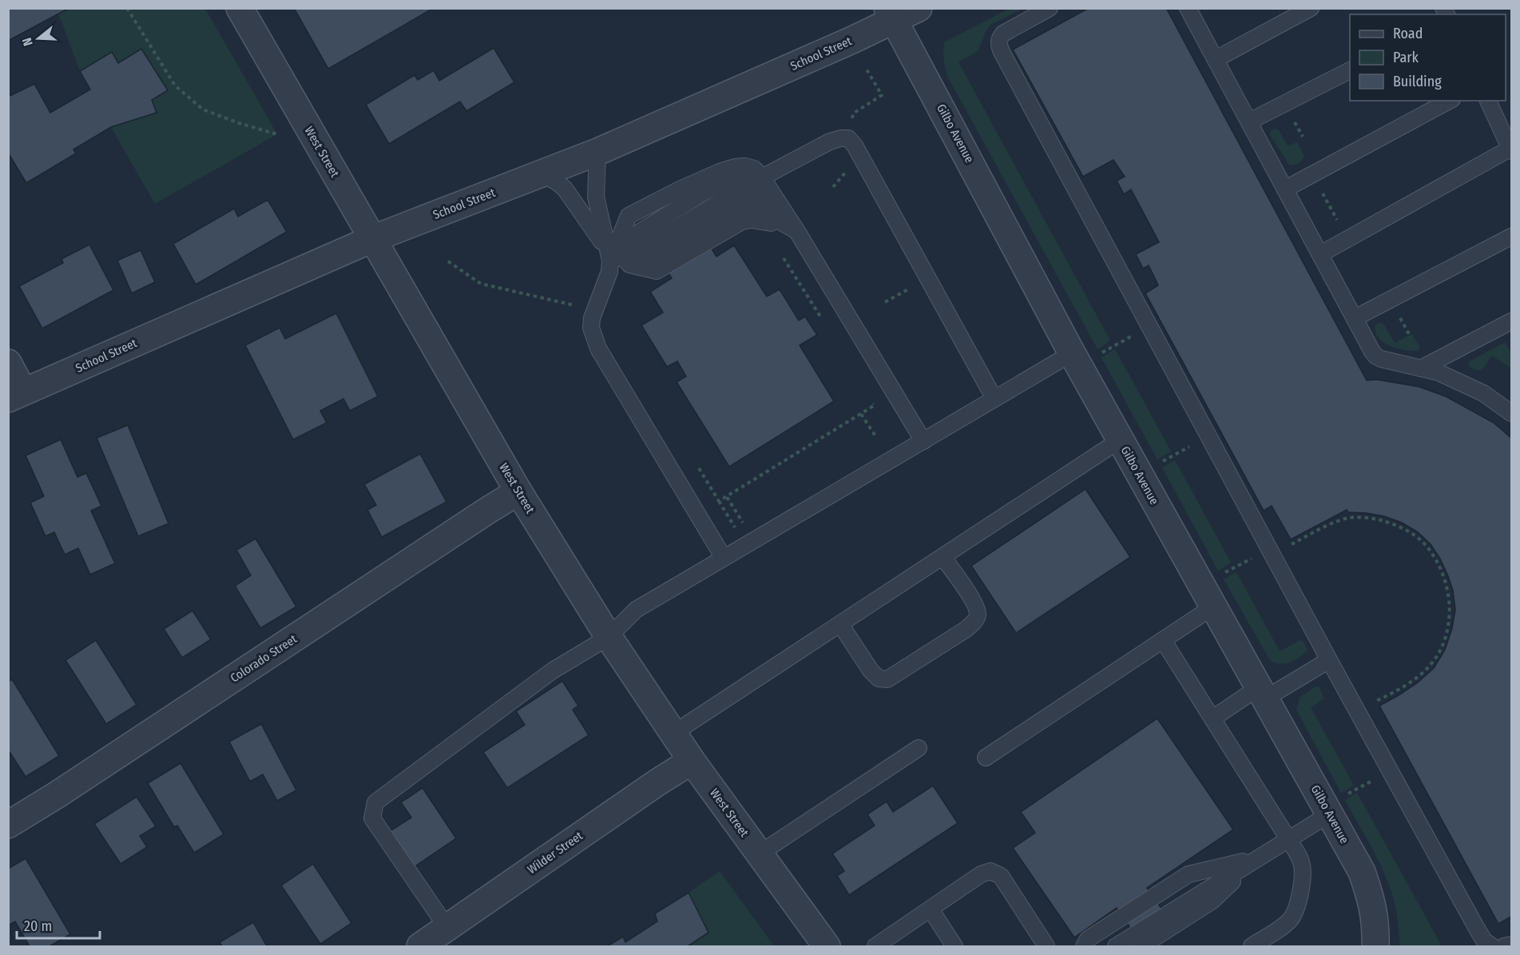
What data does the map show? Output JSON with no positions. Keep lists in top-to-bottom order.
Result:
{
  "streets": {
    "street": [
      "School Street",
      "Gilbo Avenue",
      "West Street",
      "Colorado Street",
      "Wilder Street"
    ]
  },
  "crossings": [
    ["School Street", "Gilbo Avenue"],
    ["School Street", "West Street"],
    ["West Street", "Colorado Street"],
    ["West Street", "Wilder Street"]
  ],
  "legend": ["Road", "Park", "Building"],
  "scale_bar": "20 m",
  "north": "left"
}
